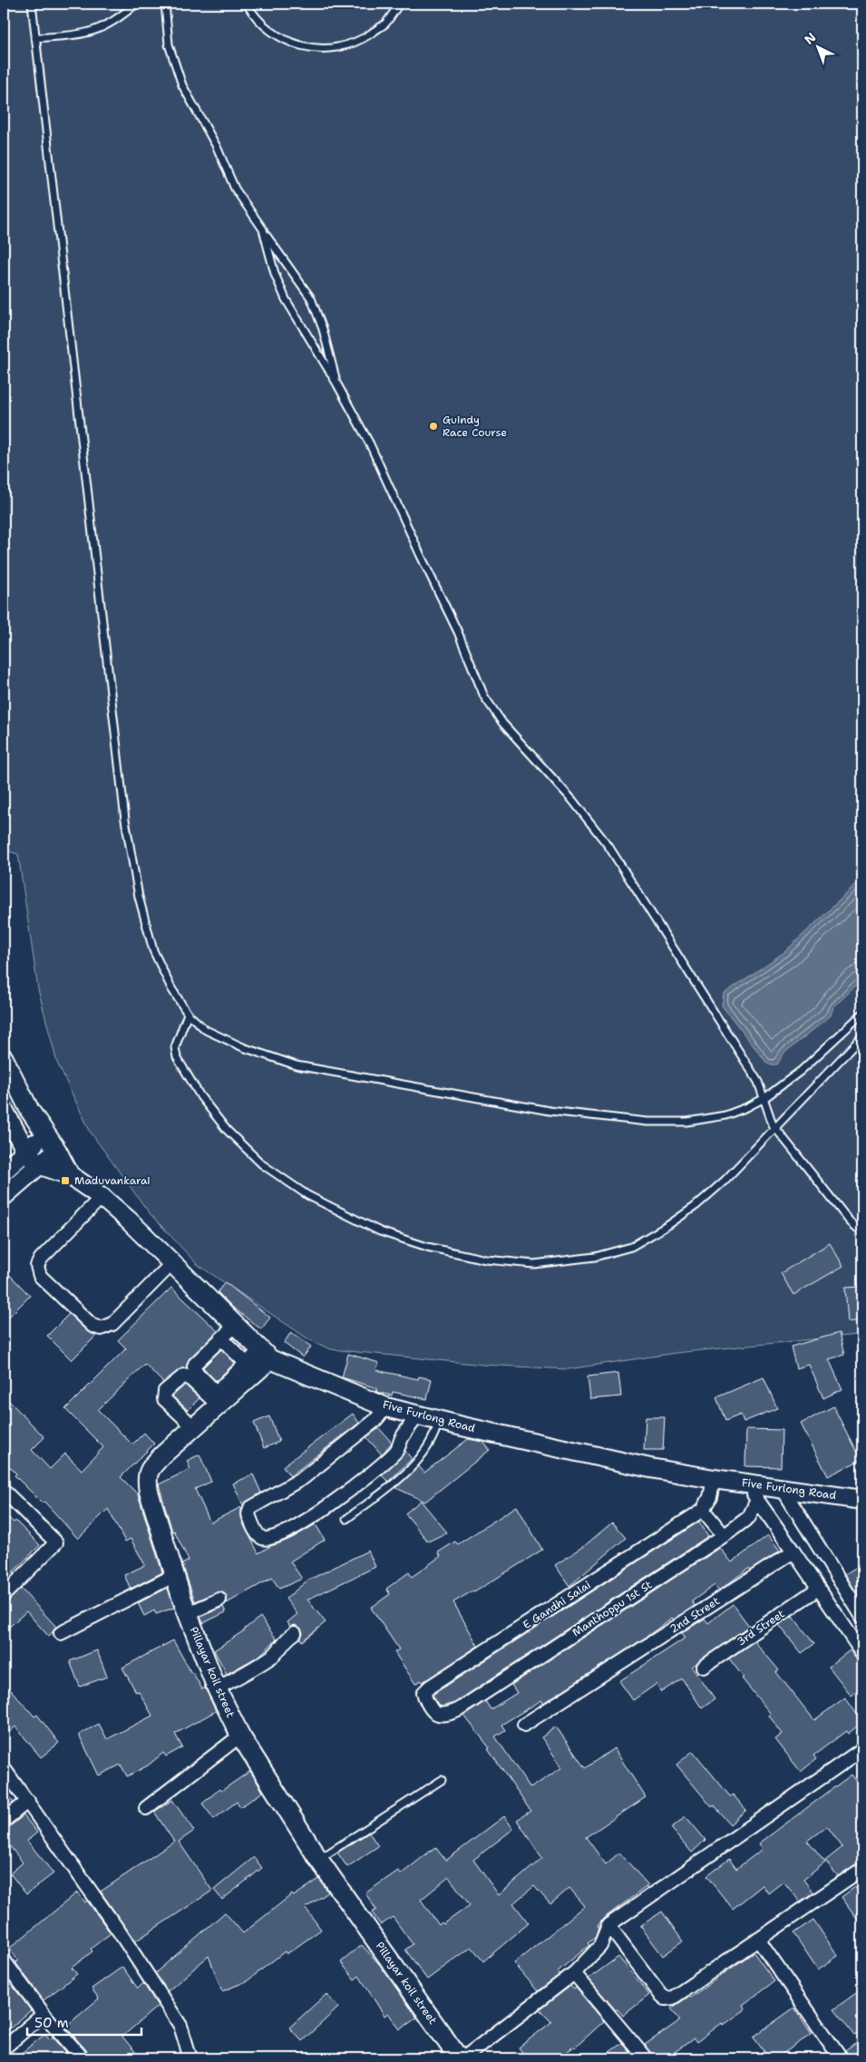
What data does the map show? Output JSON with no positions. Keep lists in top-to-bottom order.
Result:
{
  "streets": {
    "main road": ["Five Furlong Road", "Pillayar koil street"],
    "street": [
      "E Gandhi Salai",
      "Manthoppu 1st St",
      "2nd Street",
      "3rd Street"
    ]
  },
  "crossings": [
    ["Five Furlong Road", "Pillayar koil street"],
    ["E Gandhi Salai", "Manthoppu 1st St"]
  ],
  "places": {
    "other": ["Guindy Race Course"],
    "transit": ["Maduvankarai"]
  },
  "scale_bar": "50 m",
  "north": "top left"
}
